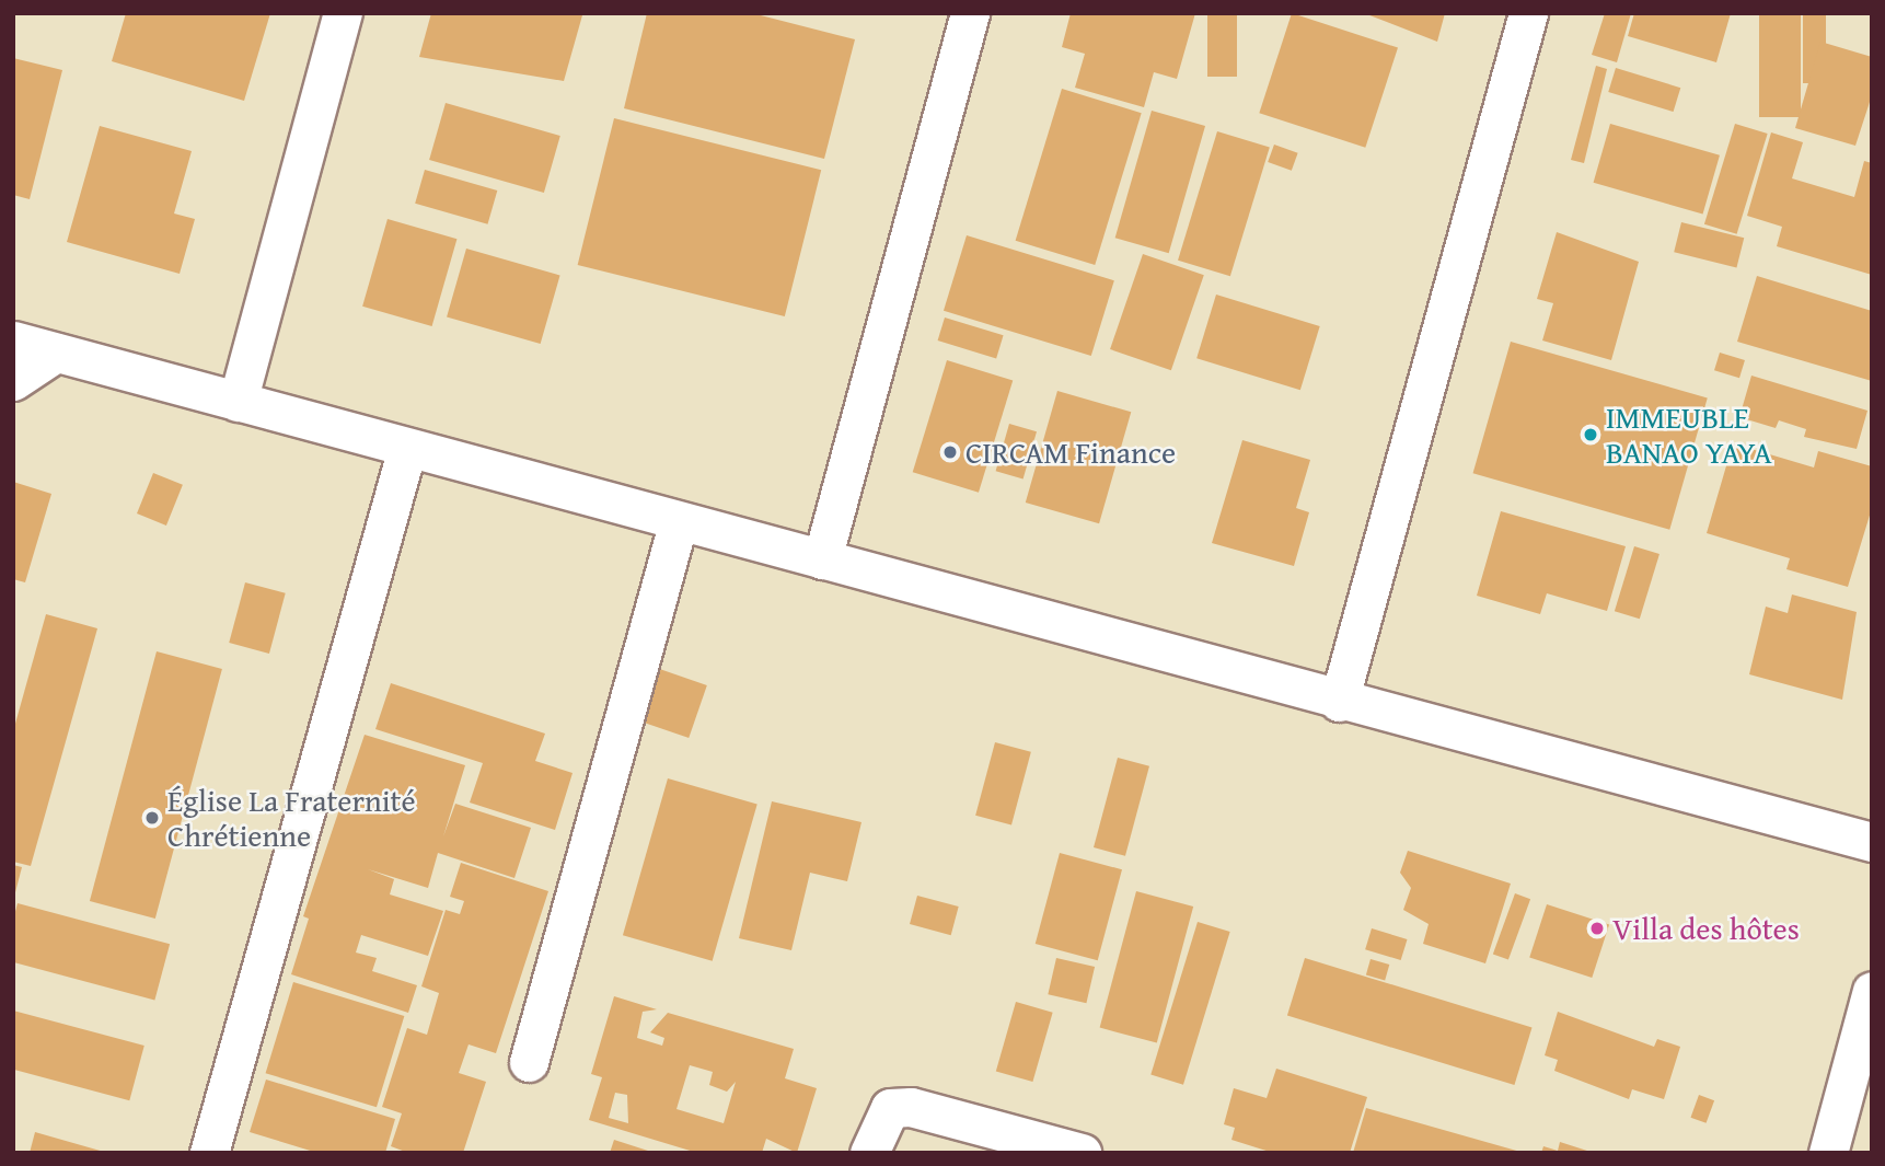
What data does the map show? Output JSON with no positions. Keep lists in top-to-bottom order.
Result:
{
  "places": [
    "IMMEUBLE BANAO YAYA",
    "CIRCAM Finance",
    "Église La Fraternité Chrétienne",
    "Villa des hôtes"
  ]
}
